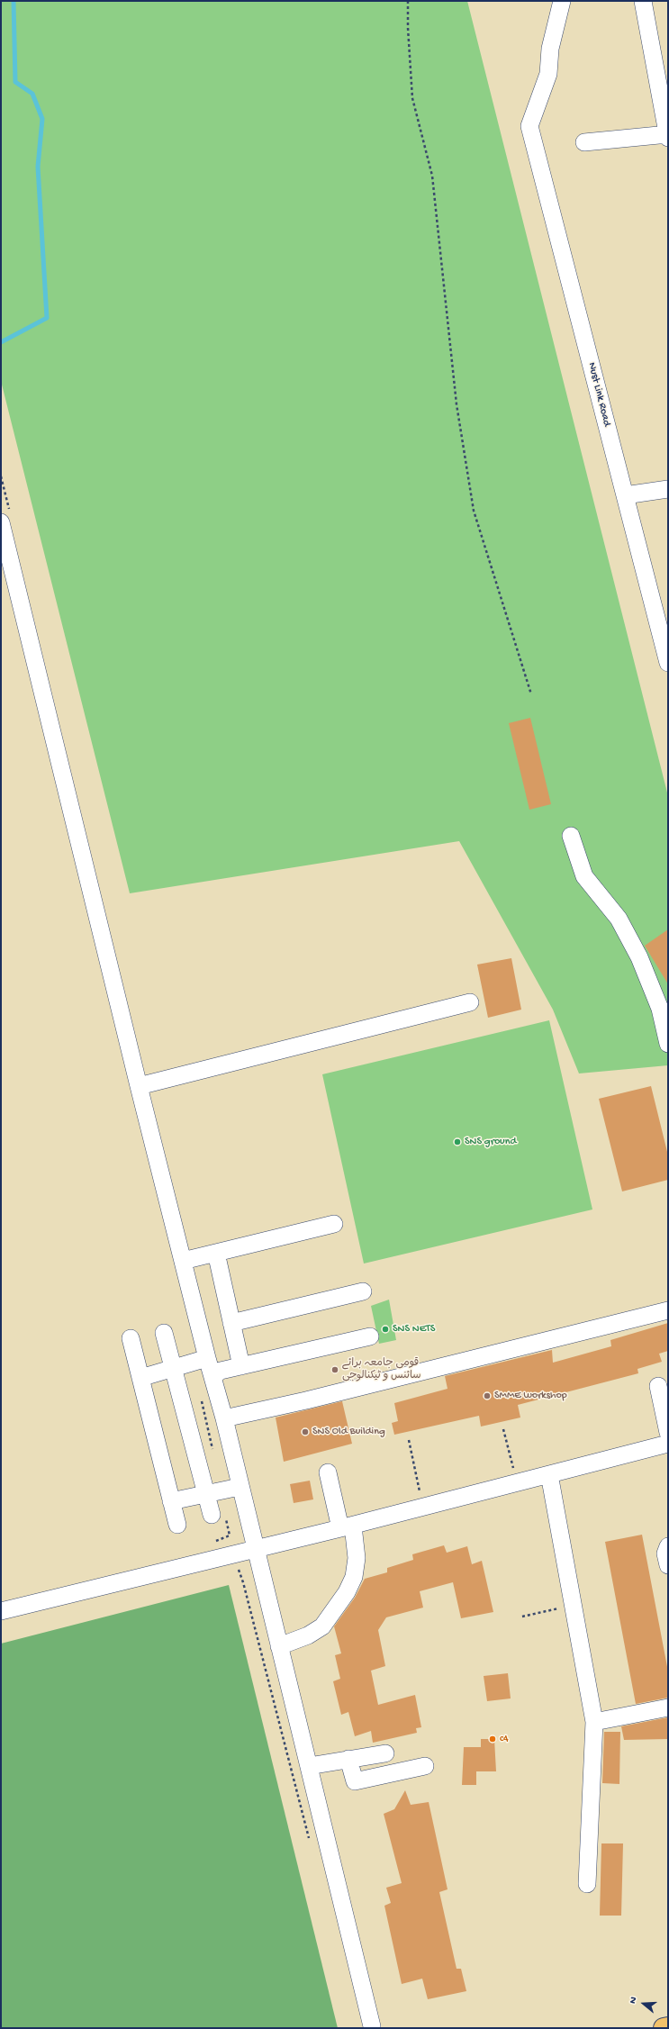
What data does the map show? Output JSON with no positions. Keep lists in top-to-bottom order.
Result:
{
  "streets": {
    "street": ["Nust Link Road"]
  },
  "places": [
    "SNS ground",
    "SNS NETS",
    "قومی جامعہ برائے سائنس و ٹیکنالوجی",
    "SMME workshop",
    "SNS Old Building",
    "c4"
  ],
  "north": "left"
}
